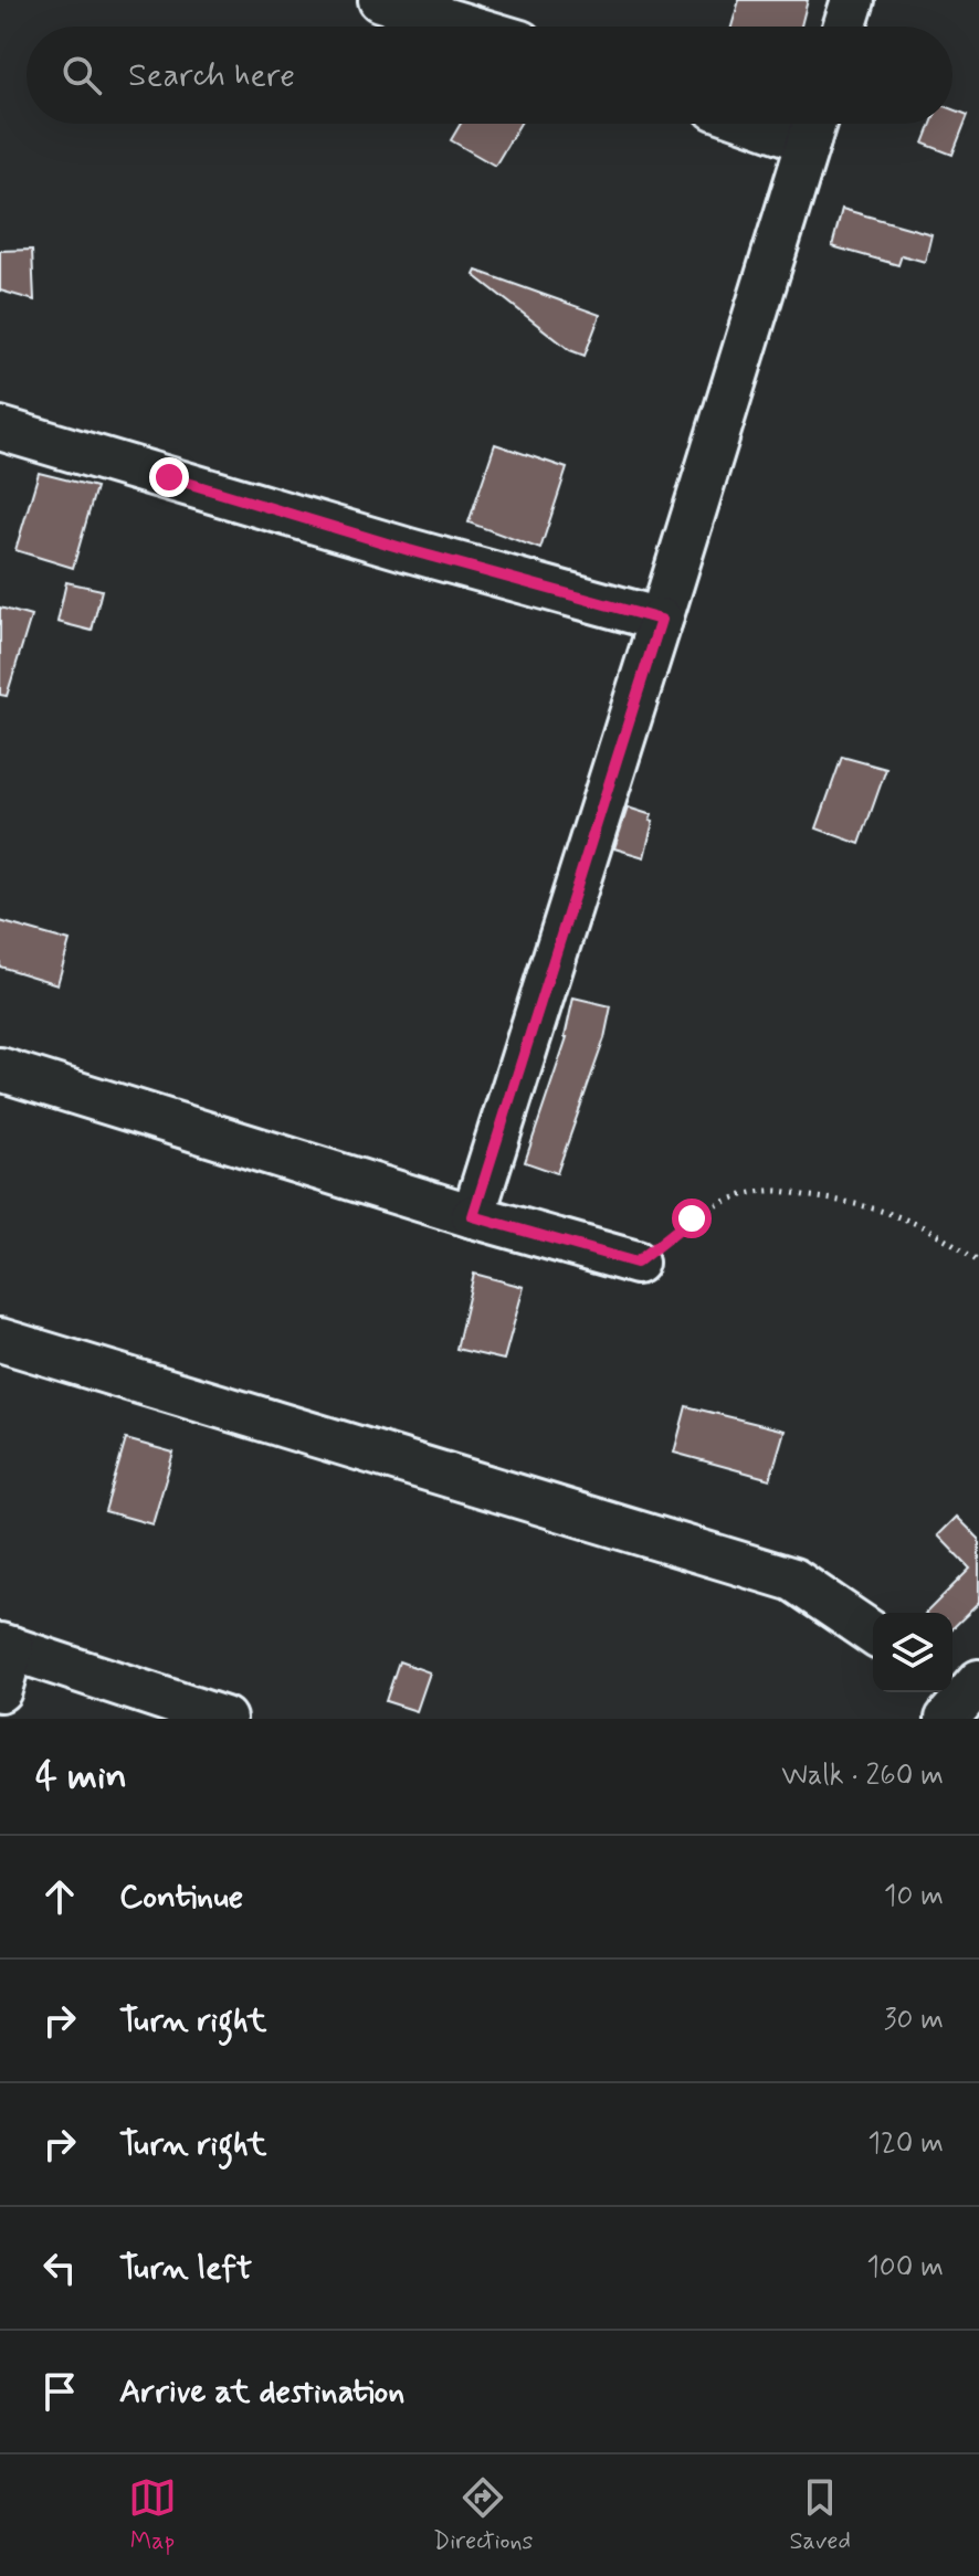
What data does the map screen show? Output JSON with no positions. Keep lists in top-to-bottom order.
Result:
{
  "page": {
    "search": "Search here",
    "heading": ["4 min", "Walk · 260 m"],
    "list": [
      ["Continue", "10 m"],
      ["Turn right", "30 m"],
      ["Turn right", "120 m"],
      ["Turn left", "100 m"],
      "Arrive at destination"
    ],
    "nav": ["Map", "Directions", "Saved"]
  }
}
